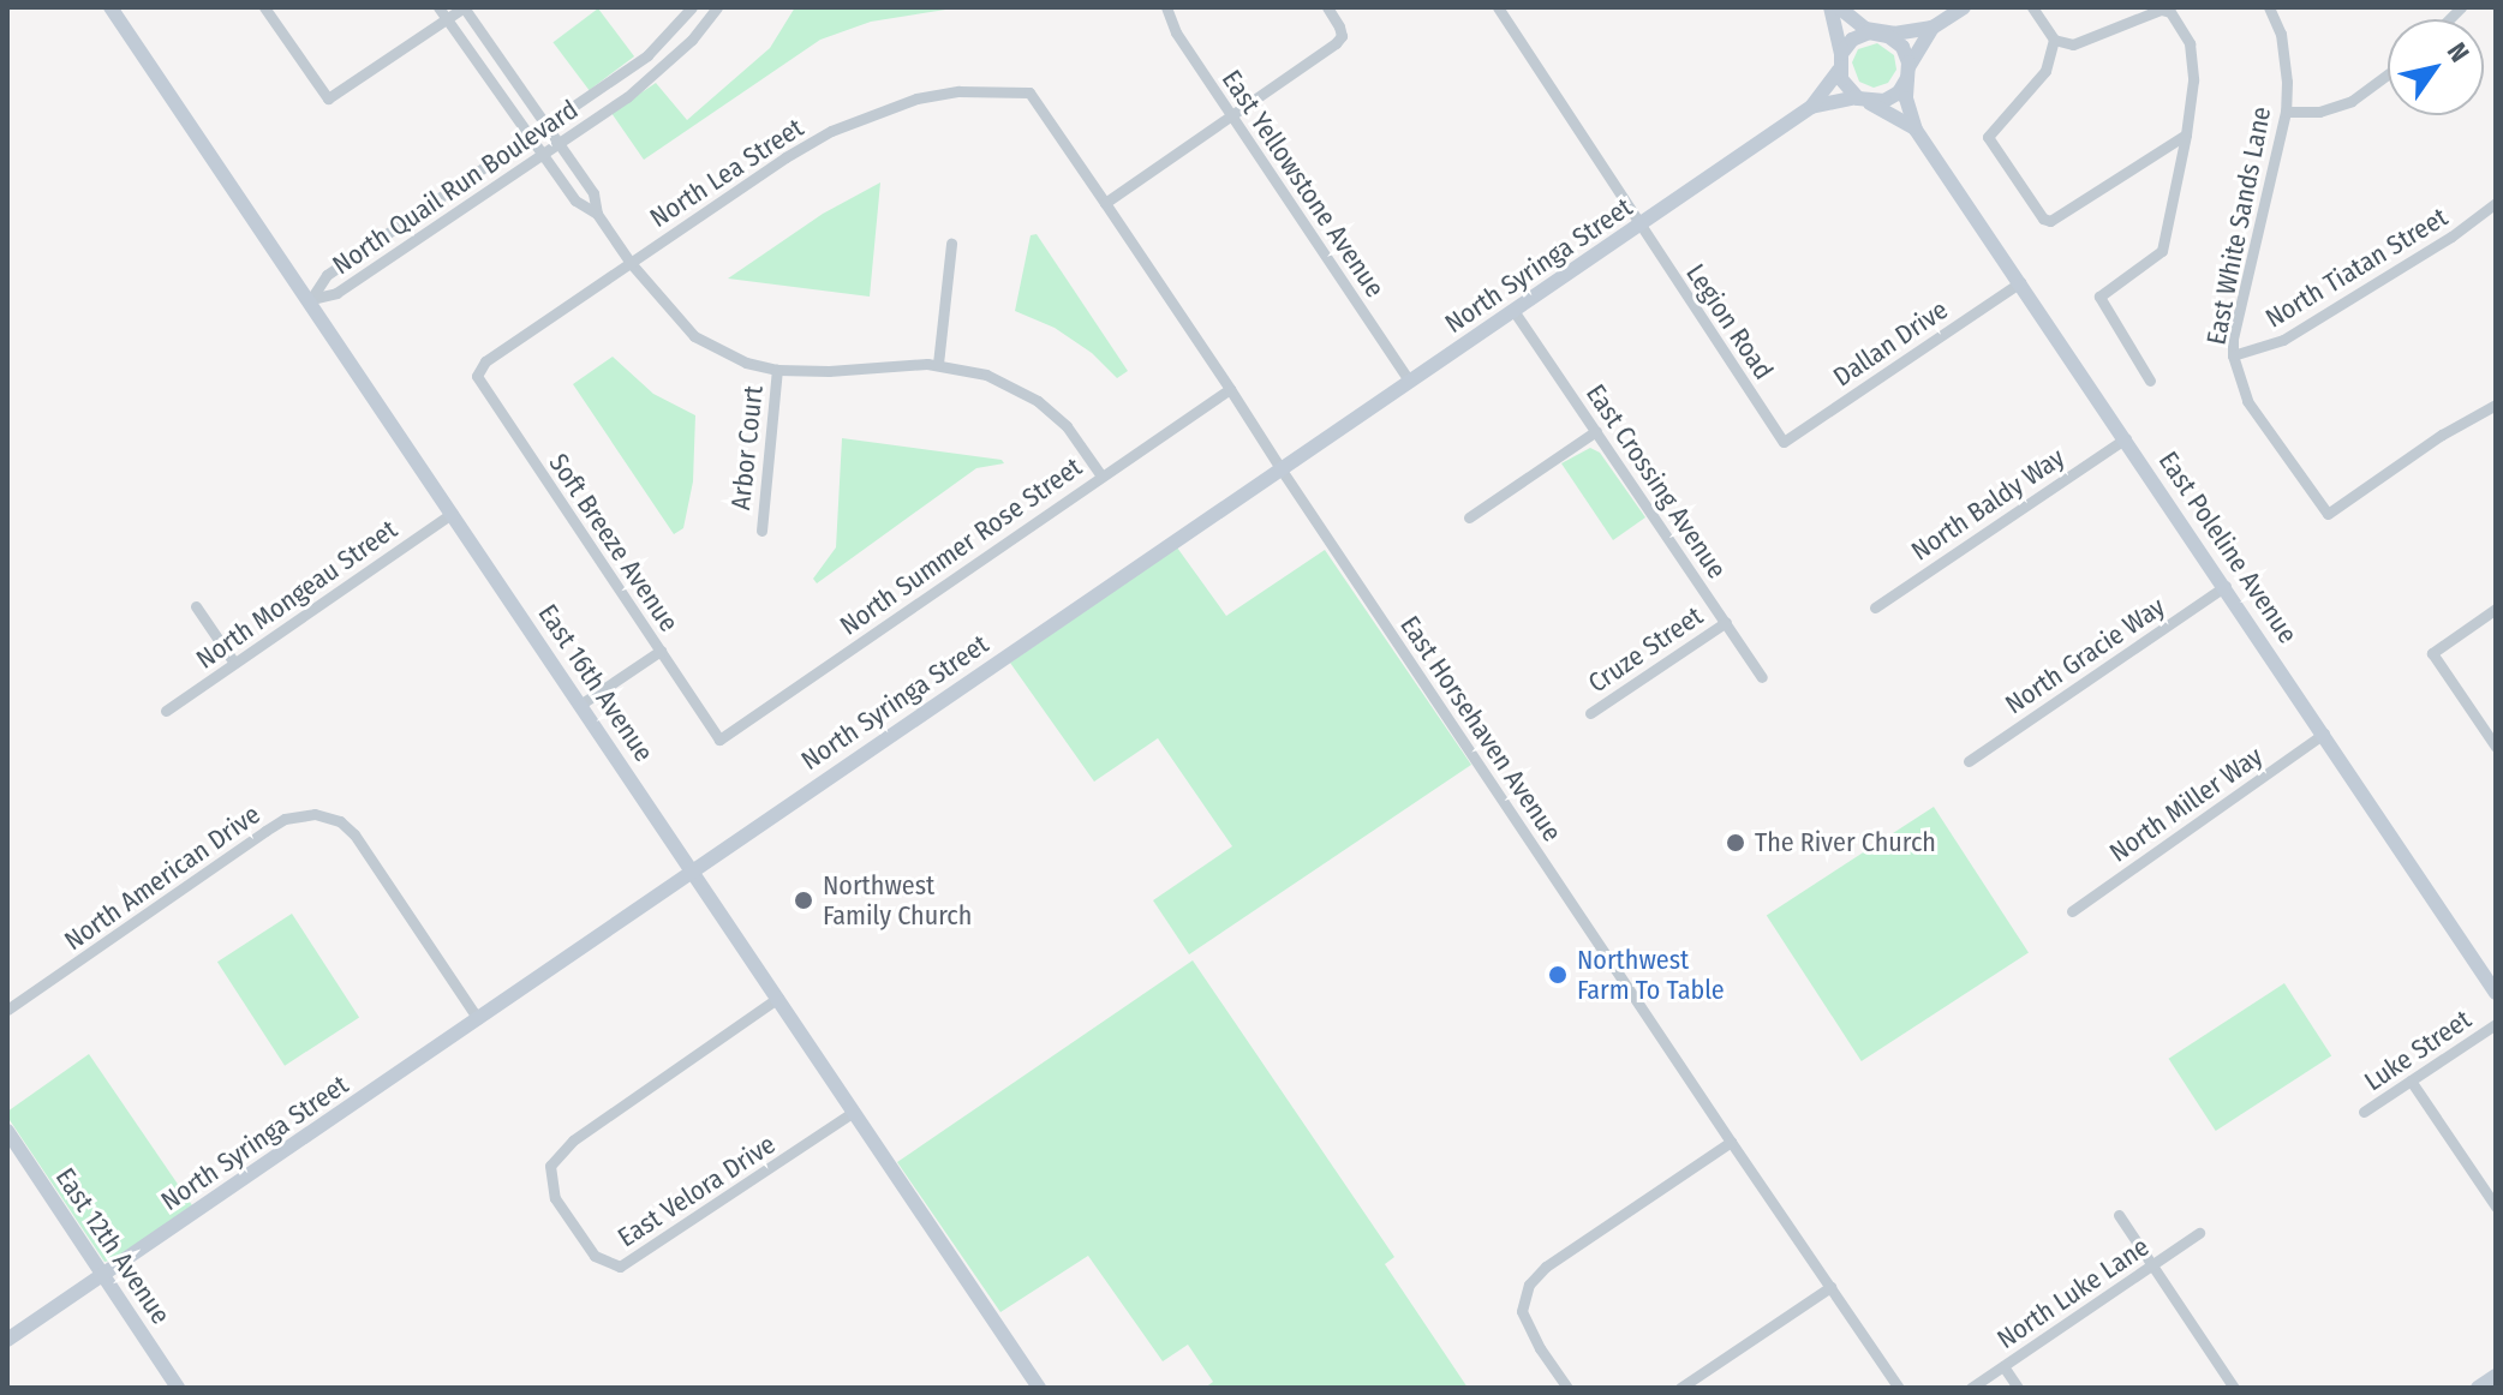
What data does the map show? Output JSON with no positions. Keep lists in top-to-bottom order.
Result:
{
  "streets": {
    "street": [
      "North Lea Street",
      "East Yellowstone Avenue",
      "North Quail Run Boulevard",
      "East White Sands Lane",
      "North Syringa Street",
      "North Tiatan Street",
      "Legion Road",
      "Dallan Drive",
      "Arbor Court",
      "East Crossing Avenue",
      "North Baldy Way",
      "Soft Breeze Avenue",
      "North Summer Rose Street",
      "East Poleline Avenue",
      "North Mongeau Street",
      "Cruze Street",
      "North Gracie Way",
      "East 16th Avenue",
      "East Horsehaven Avenue",
      "North Miller Way",
      "North American Drive",
      "Luke Street",
      "East Velora Drive",
      "East 12th Avenue",
      "North Luke Lane"
    ]
  },
  "crossings": [
    ["North Lea Street", "Soft Breeze Avenue"],
    ["North Lea Street", "East Horsehaven Avenue"],
    ["East Yellowstone Avenue", "North Syringa Street"],
    ["North Quail Run Boulevard", "East 16th Avenue"],
    ["East White Sands Lane", "North Tiatan Street"],
    ["North Syringa Street", "Legion Road"],
    ["North Syringa Street", "East Crossing Avenue"],
    ["North Syringa Street", "East Poleline Avenue"],
    ["North Syringa Street", "East 16th Avenue"],
    ["North Syringa Street", "East Horsehaven Avenue"],
    ["North Syringa Street", "North American Drive"],
    ["North Syringa Street", "East 12th Avenue"],
    ["Legion Road", "Dallan Drive"],
    ["Dallan Drive", "East Poleline Avenue"],
    ["East Crossing Avenue", "Cruze Street"],
    ["North Baldy Way", "East Poleline Avenue"],
    ["Soft Breeze Avenue", "North Summer Rose Street"],
    ["North Summer Rose Street", "East Horsehaven Avenue"],
    ["East Poleline Avenue", "North Gracie Way"],
    ["East Poleline Avenue", "North Miller Way"],
    ["North Mongeau Street", "East 16th Avenue"],
    ["East 16th Avenue", "East Velora Drive"]
  ],
  "places": ["The River Church", "Northwest Family Church", "Northwest Farm To Table"],
  "north": "top right"
}
